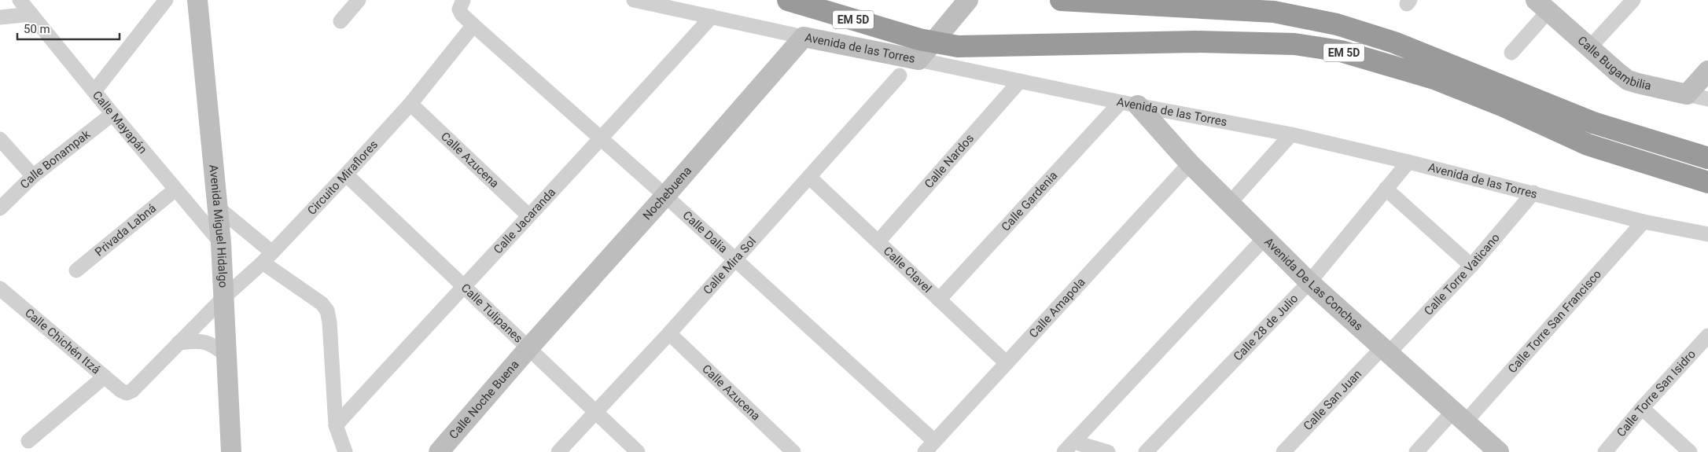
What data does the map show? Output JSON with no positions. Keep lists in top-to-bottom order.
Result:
{
  "streets": {
    "highway": ["EM 5D"],
    "street": [
      "Avenida de las Torres",
      "Calle Bugambilia",
      "Calle Mayapán",
      "Calle Azucena",
      "Calle Bonampak",
      "Calle Nardos",
      "Circuito Miraflores",
      "Nochebuena",
      "Calle Gardenia",
      "Calle Jacaranda",
      "Avenida Miguel Hidalgo",
      "Privada Labná",
      "Calle Dalia",
      "Calle Mira Sol",
      "Calle Clavel",
      "Calle Torre Vaticano",
      "Avenida De Las Conchas",
      "Calle Amapola",
      "Calle Tulipanes",
      "Calle Torre San Francisco",
      "Calle 28 de Julio",
      "Calle Chichén Itzá",
      "Calle Torre San Isidro",
      "Calle Noche Buena",
      "Calle San Juan"
    ]
  },
  "crossings": [
    ["EM 5D", "Avenida de las Torres"],
    ["Avenida de las Torres", "Calle Nardos"],
    ["Avenida de las Torres", "Nochebuena"],
    ["Avenida de las Torres", "Calle Gardenia"],
    ["Avenida de las Torres", "Calle Jacaranda"],
    ["Avenida de las Torres", "Calle Torre Vaticano"],
    ["Avenida de las Torres", "Avenida De Las Conchas"],
    ["Avenida de las Torres", "Calle Torre San Francisco"],
    ["Avenida de las Torres", "Calle 28 de Julio"],
    ["Calle Mayapán", "Calle Bonampak"],
    ["Calle Mayapán", "Avenida Miguel Hidalgo"],
    ["Calle Mayapán", "Privada Labná"],
    ["Calle Azucena", "Circuito Miraflores"],
    ["Calle Azucena", "Calle Jacaranda"],
    ["Calle Azucena", "Calle Mira Sol"],
    ["Calle Nardos", "Calle Clavel"],
    ["Circuito Miraflores", "Avenida Miguel Hidalgo"],
    ["Circuito Miraflores", "Calle Dalia"],
    ["Circuito Miraflores", "Calle Tulipanes"],
    ["Circuito Miraflores", "Calle Chichén Itzá"],
    ["Nochebuena", "Calle Dalia"],
    ["Nochebuena", "Calle Tulipanes"],
    ["Nochebuena", "Calle Noche Buena"],
    ["Calle Gardenia", "Calle Clavel"],
    ["Calle Gardenia", "Avenida De Las Conchas"],
    ["Calle Jacaranda", "Calle Dalia"],
    ["Calle Jacaranda", "Calle Tulipanes"],
    ["Calle Dalia", "Calle Mira Sol"],
    ["Calle Dalia", "Calle Amapola"],
    ["Calle Mira Sol", "Calle Clavel"],
    ["Calle Mira Sol", "Calle Tulipanes"],
    ["Calle Clavel", "Calle Amapola"],
    ["Calle Torre Vaticano", "Avenida De Las Conchas"],
    ["Calle Torre Vaticano", "Calle San Juan"],
    ["Avenida De Las Conchas", "Calle Amapola"],
    ["Avenida De Las Conchas", "Calle Torre San Francisco"],
    ["Avenida De Las Conchas", "Calle 28 de Julio"],
    ["Avenida De Las Conchas", "Calle San Juan"],
    ["Calle Tulipanes", "Calle Noche Buena"]
  ],
  "scale_bar": "50 m"
}
